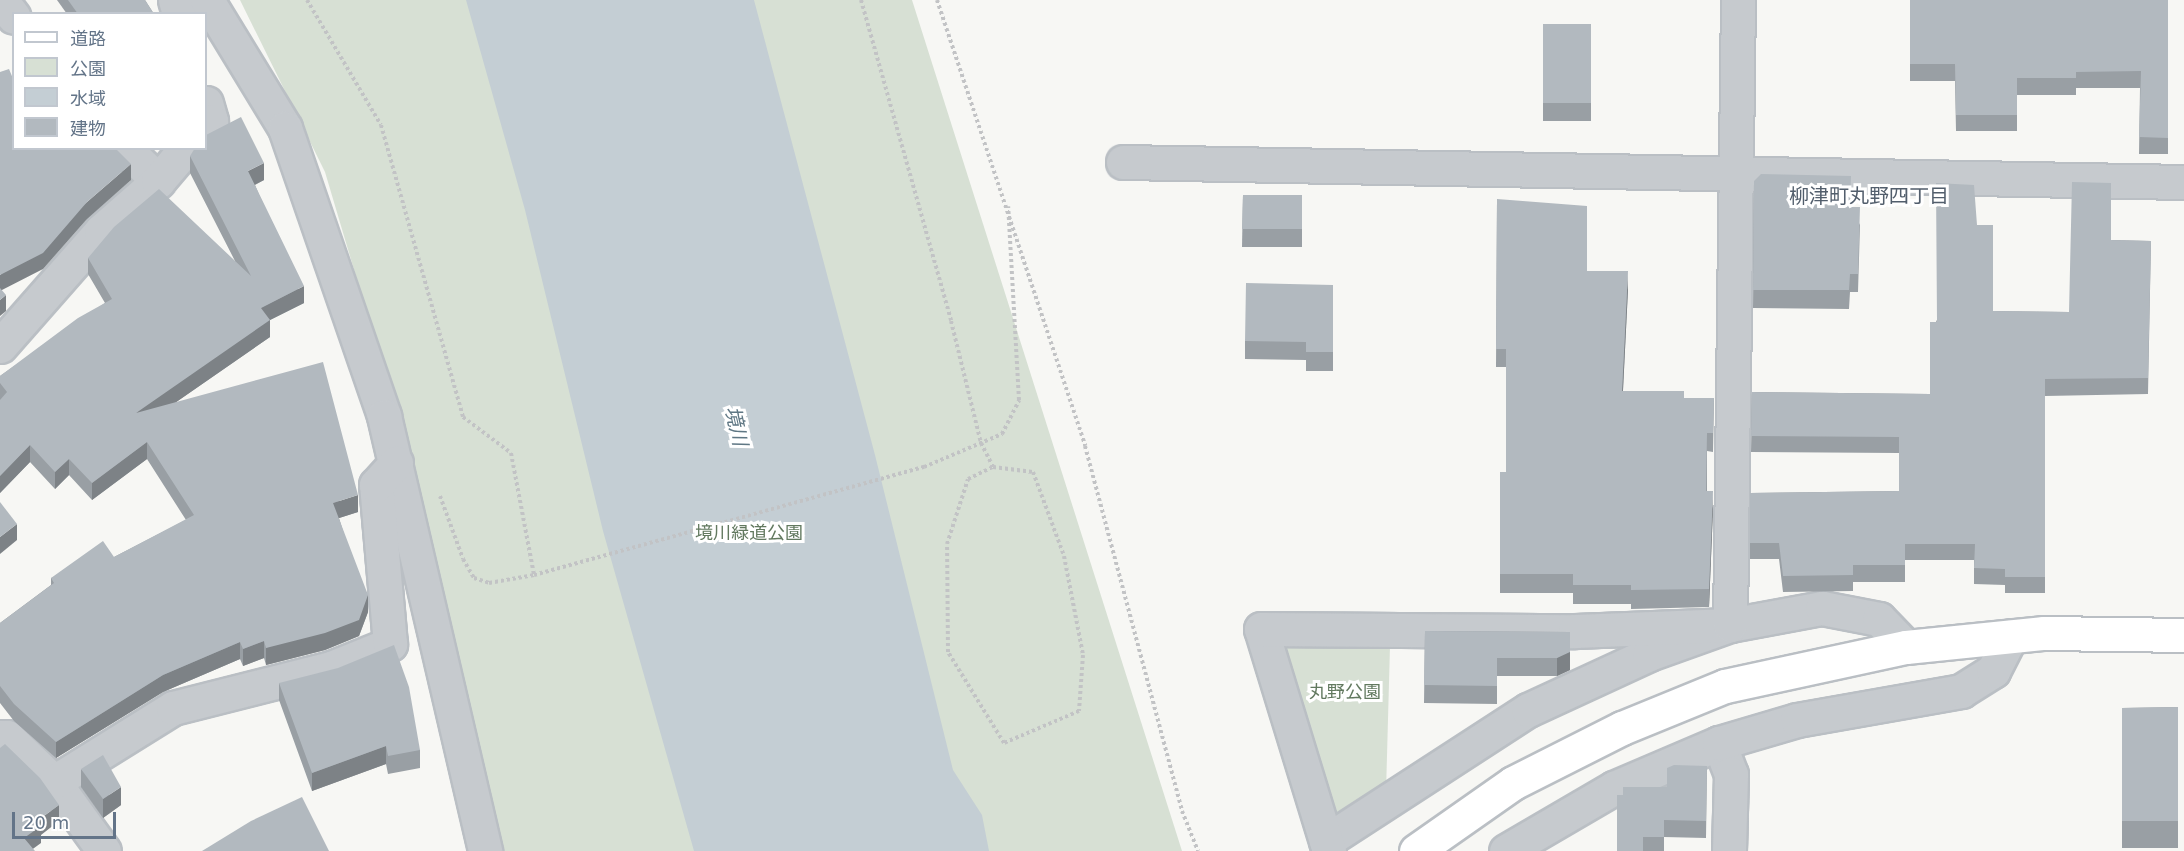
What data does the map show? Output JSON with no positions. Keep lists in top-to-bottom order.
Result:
{
  "districts": ["柳津町丸野四丁目"],
  "water": ["境川"],
  "parks": ["境川緑道公園", "丸野公園"],
  "legend": [
    "道路",
    "公園",
    "水域",
    "建物"
  ],
  "scale_bar": "20 m"
}
